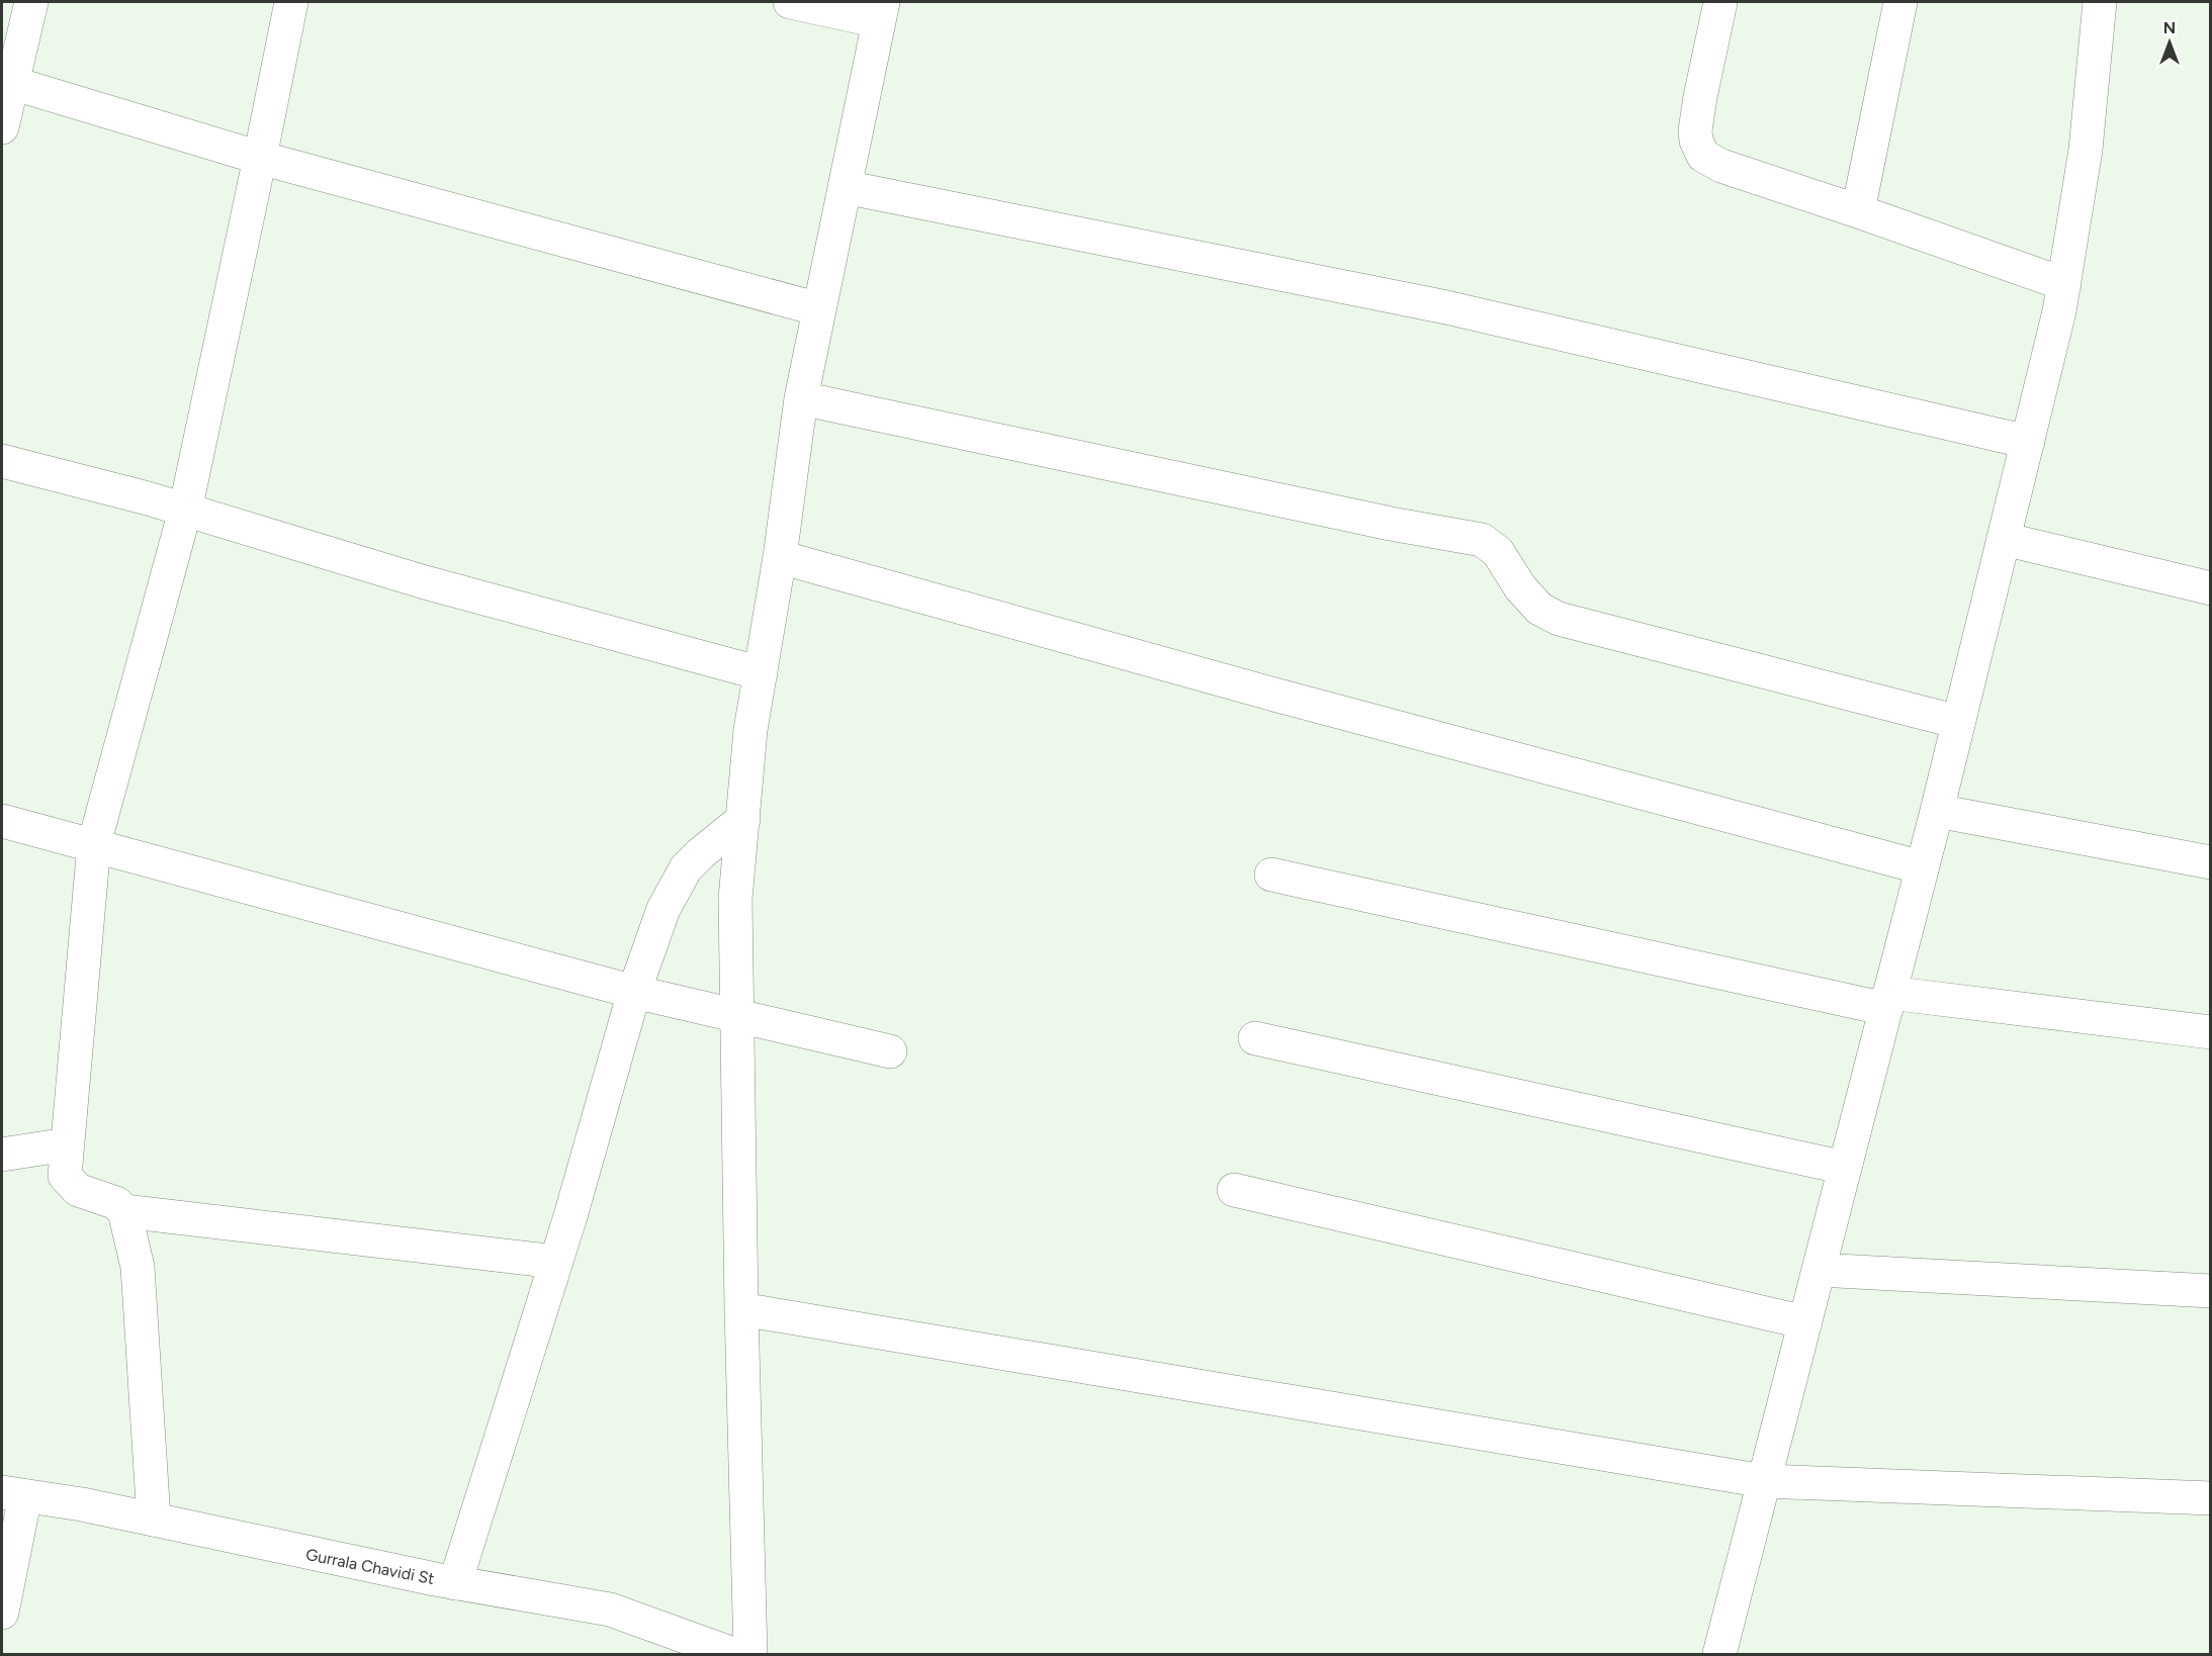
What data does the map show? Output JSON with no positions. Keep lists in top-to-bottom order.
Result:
{
  "streets": {
    "street": ["Gurrala Chavidi St"]
  },
  "north": "top"
}
